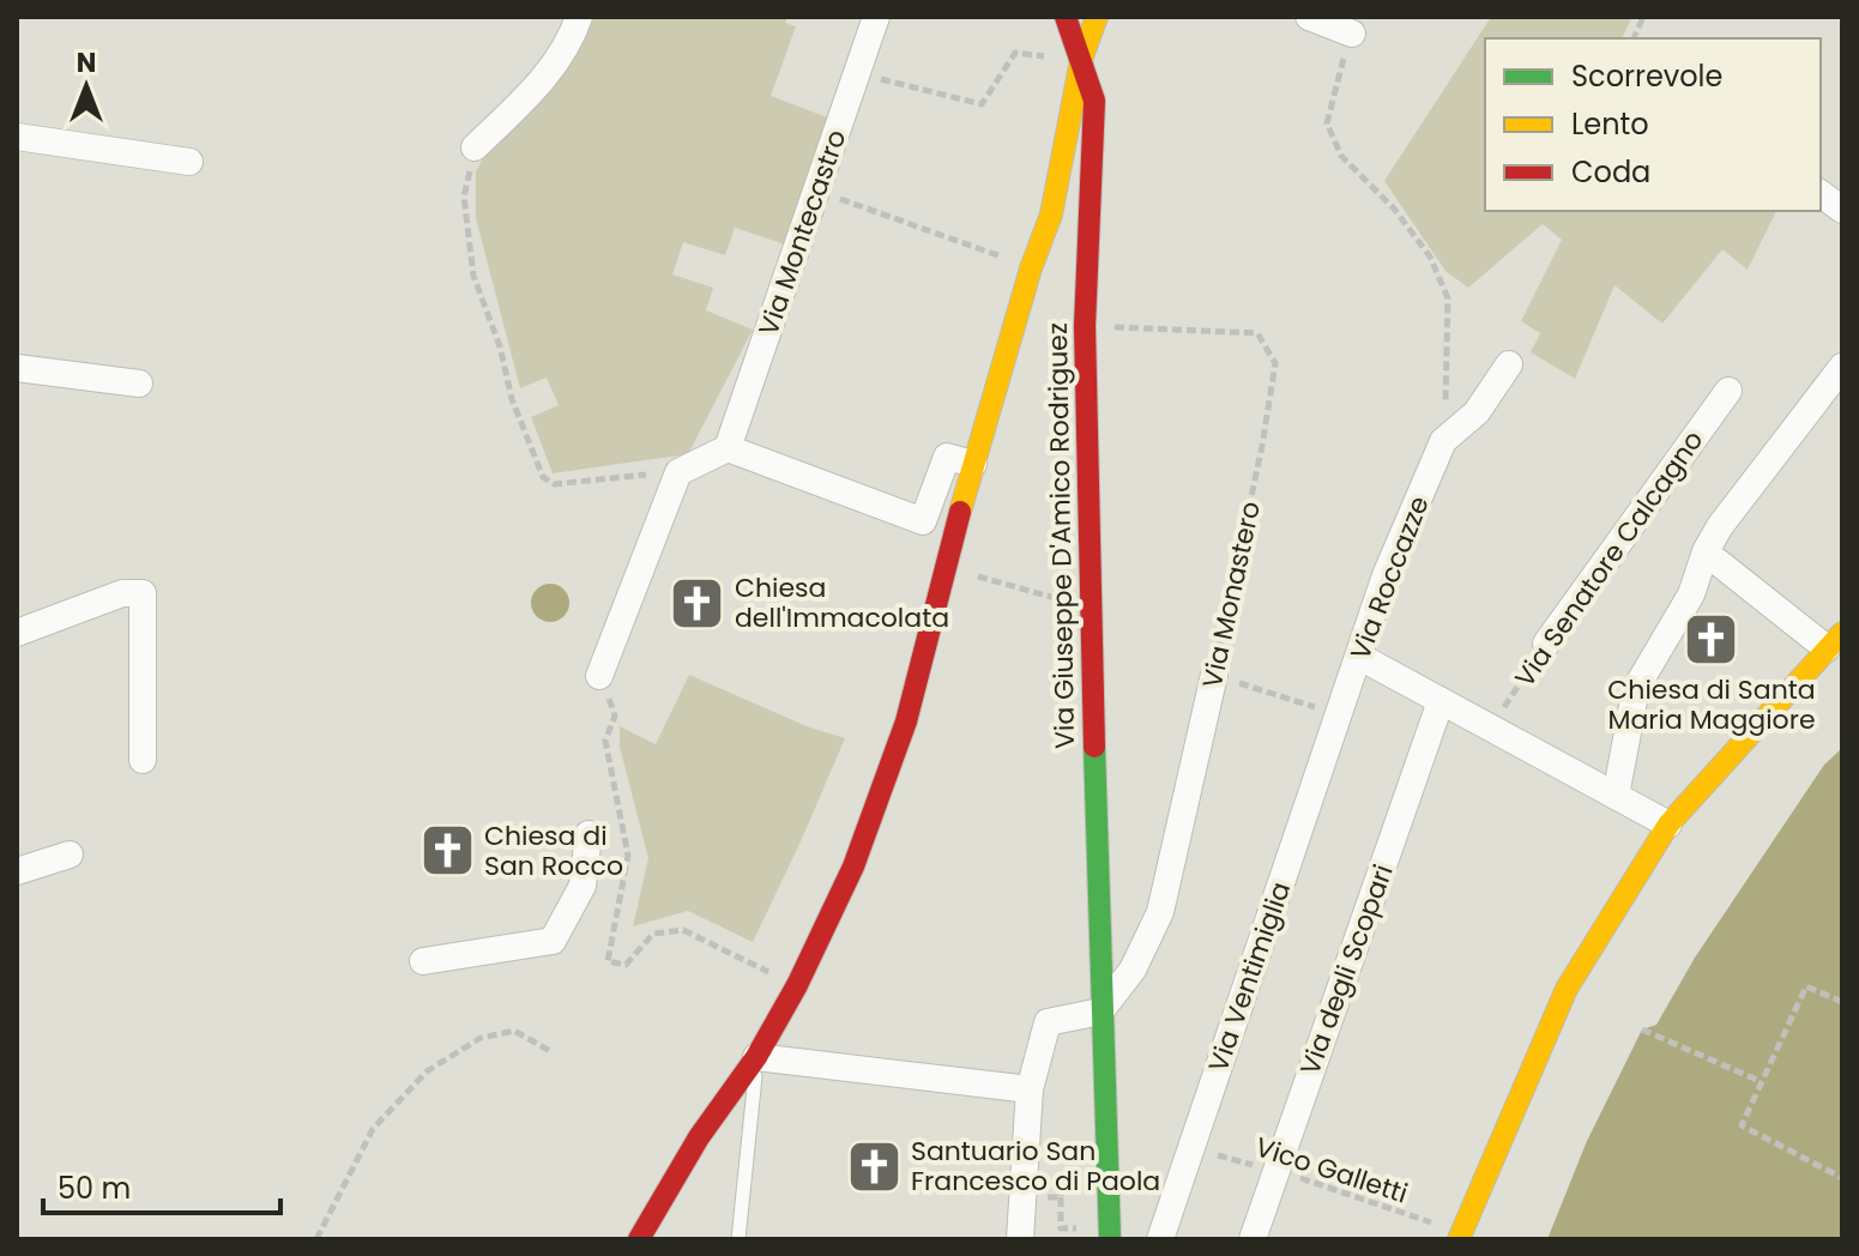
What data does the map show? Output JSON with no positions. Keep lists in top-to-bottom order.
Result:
{
  "streets": {
    "street": [
      "Via Montecastro",
      "Via Giuseppe D'Amico Rodriguez",
      "Via Senatore Calcagno",
      "Via Roccazze",
      "Via Monastero",
      "Via degli Scopari",
      "Via Ventimiglia"
    ],
    "path": ["Vico Galletti"]
  },
  "crossings": [
    ["Via Giuseppe D'Amico Rodriguez", "Via Monastero"],
    ["Via Roccazze", "Via Ventimiglia"],
    ["Via degli Scopari", "Vico Galletti"],
    ["Via Ventimiglia", "Vico Galletti"]
  ],
  "places": {
    "church": [
      "Chiesa dell'Immacolata",
      "Chiesa di Santa Maria Maggiore",
      "Chiesa di San Rocco",
      "Santuario San Francesco di Paola"
    ]
  },
  "legend": ["Scorrevole", "Lento", "Coda"],
  "scale_bar": "50 m",
  "north": "top"
}
